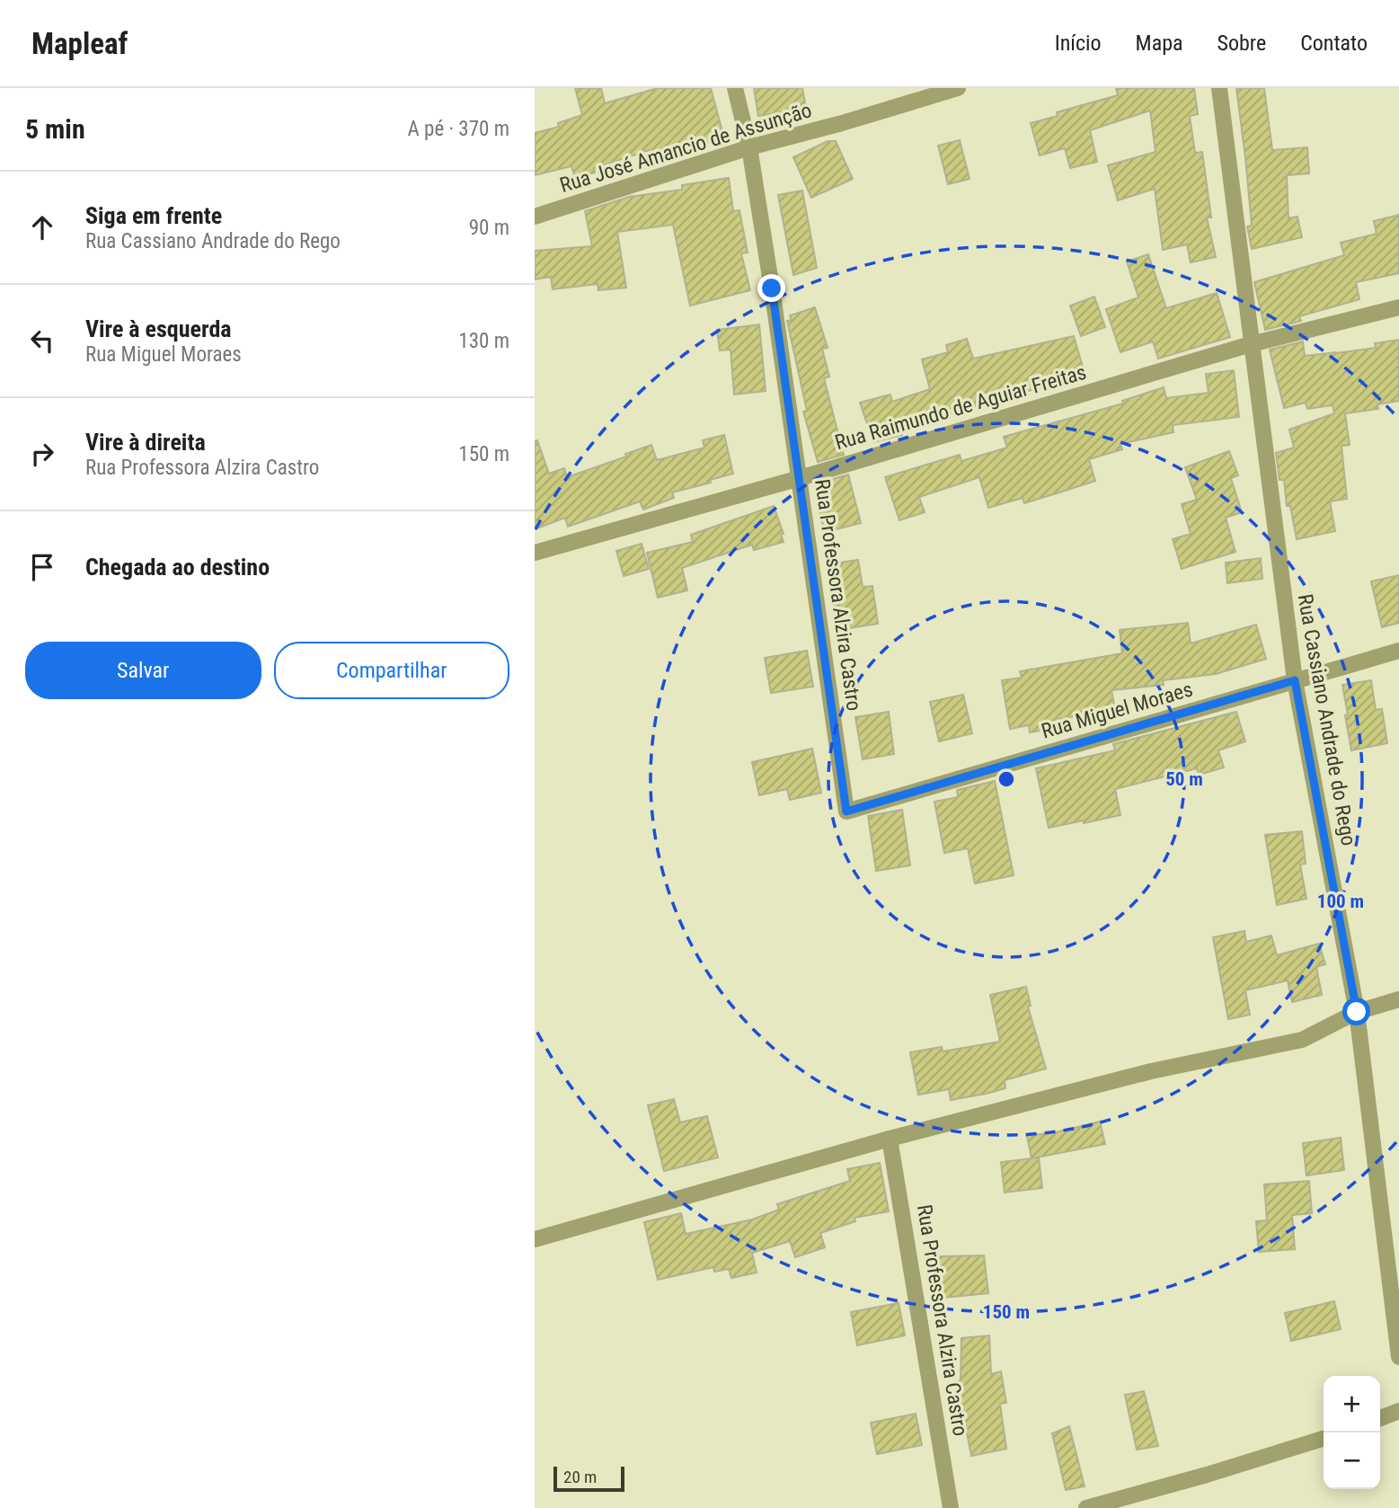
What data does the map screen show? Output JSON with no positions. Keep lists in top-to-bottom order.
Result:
{
  "streets": {
    "street": [
      "Rua José Amancio de Assunção",
      "Rua Raimundo de Aguiar Freitas",
      "Rua Professora Alzira Castro",
      "Rua Miguel Moraes",
      "Rua Cassiano Andrade do Rego"
    ]
  },
  "crossings": [
    ["Rua José Amancio de Assunção", "Rua Professora Alzira Castro"],
    ["Rua Raimundo de Aguiar Freitas", "Rua Professora Alzira Castro"],
    ["Rua Raimundo de Aguiar Freitas", "Rua Cassiano Andrade do Rego"],
    ["Rua Professora Alzira Castro", "Rua Miguel Moraes"],
    ["Rua Miguel Moraes", "Rua Cassiano Andrade do Rego"]
  ],
  "scale_bar": "20 m",
  "page": {
    "header": "Mapleaf",
    "nav": [
      "Início",
      "Mapa",
      "Sobre",
      "Contato"
    ],
    "heading": ["5 min", "A pé · 370 m"],
    "list": [
      ["Siga em frente", "Rua Cassiano Andrade do Rego", "90 m"],
      ["Vire à esquerda", "Rua Miguel Moraes", "130 m"],
      ["Vire à direita", "Rua Professora Alzira Castro", "150 m"],
      "Chegada ao destino"
    ],
    "buttons": ["Salvar", "Compartilhar"],
    "map_buttons": ["+", "−"],
    "scale": "20 m"
  },
  "rings": ["50 m", "100 m", "150 m"]
}
